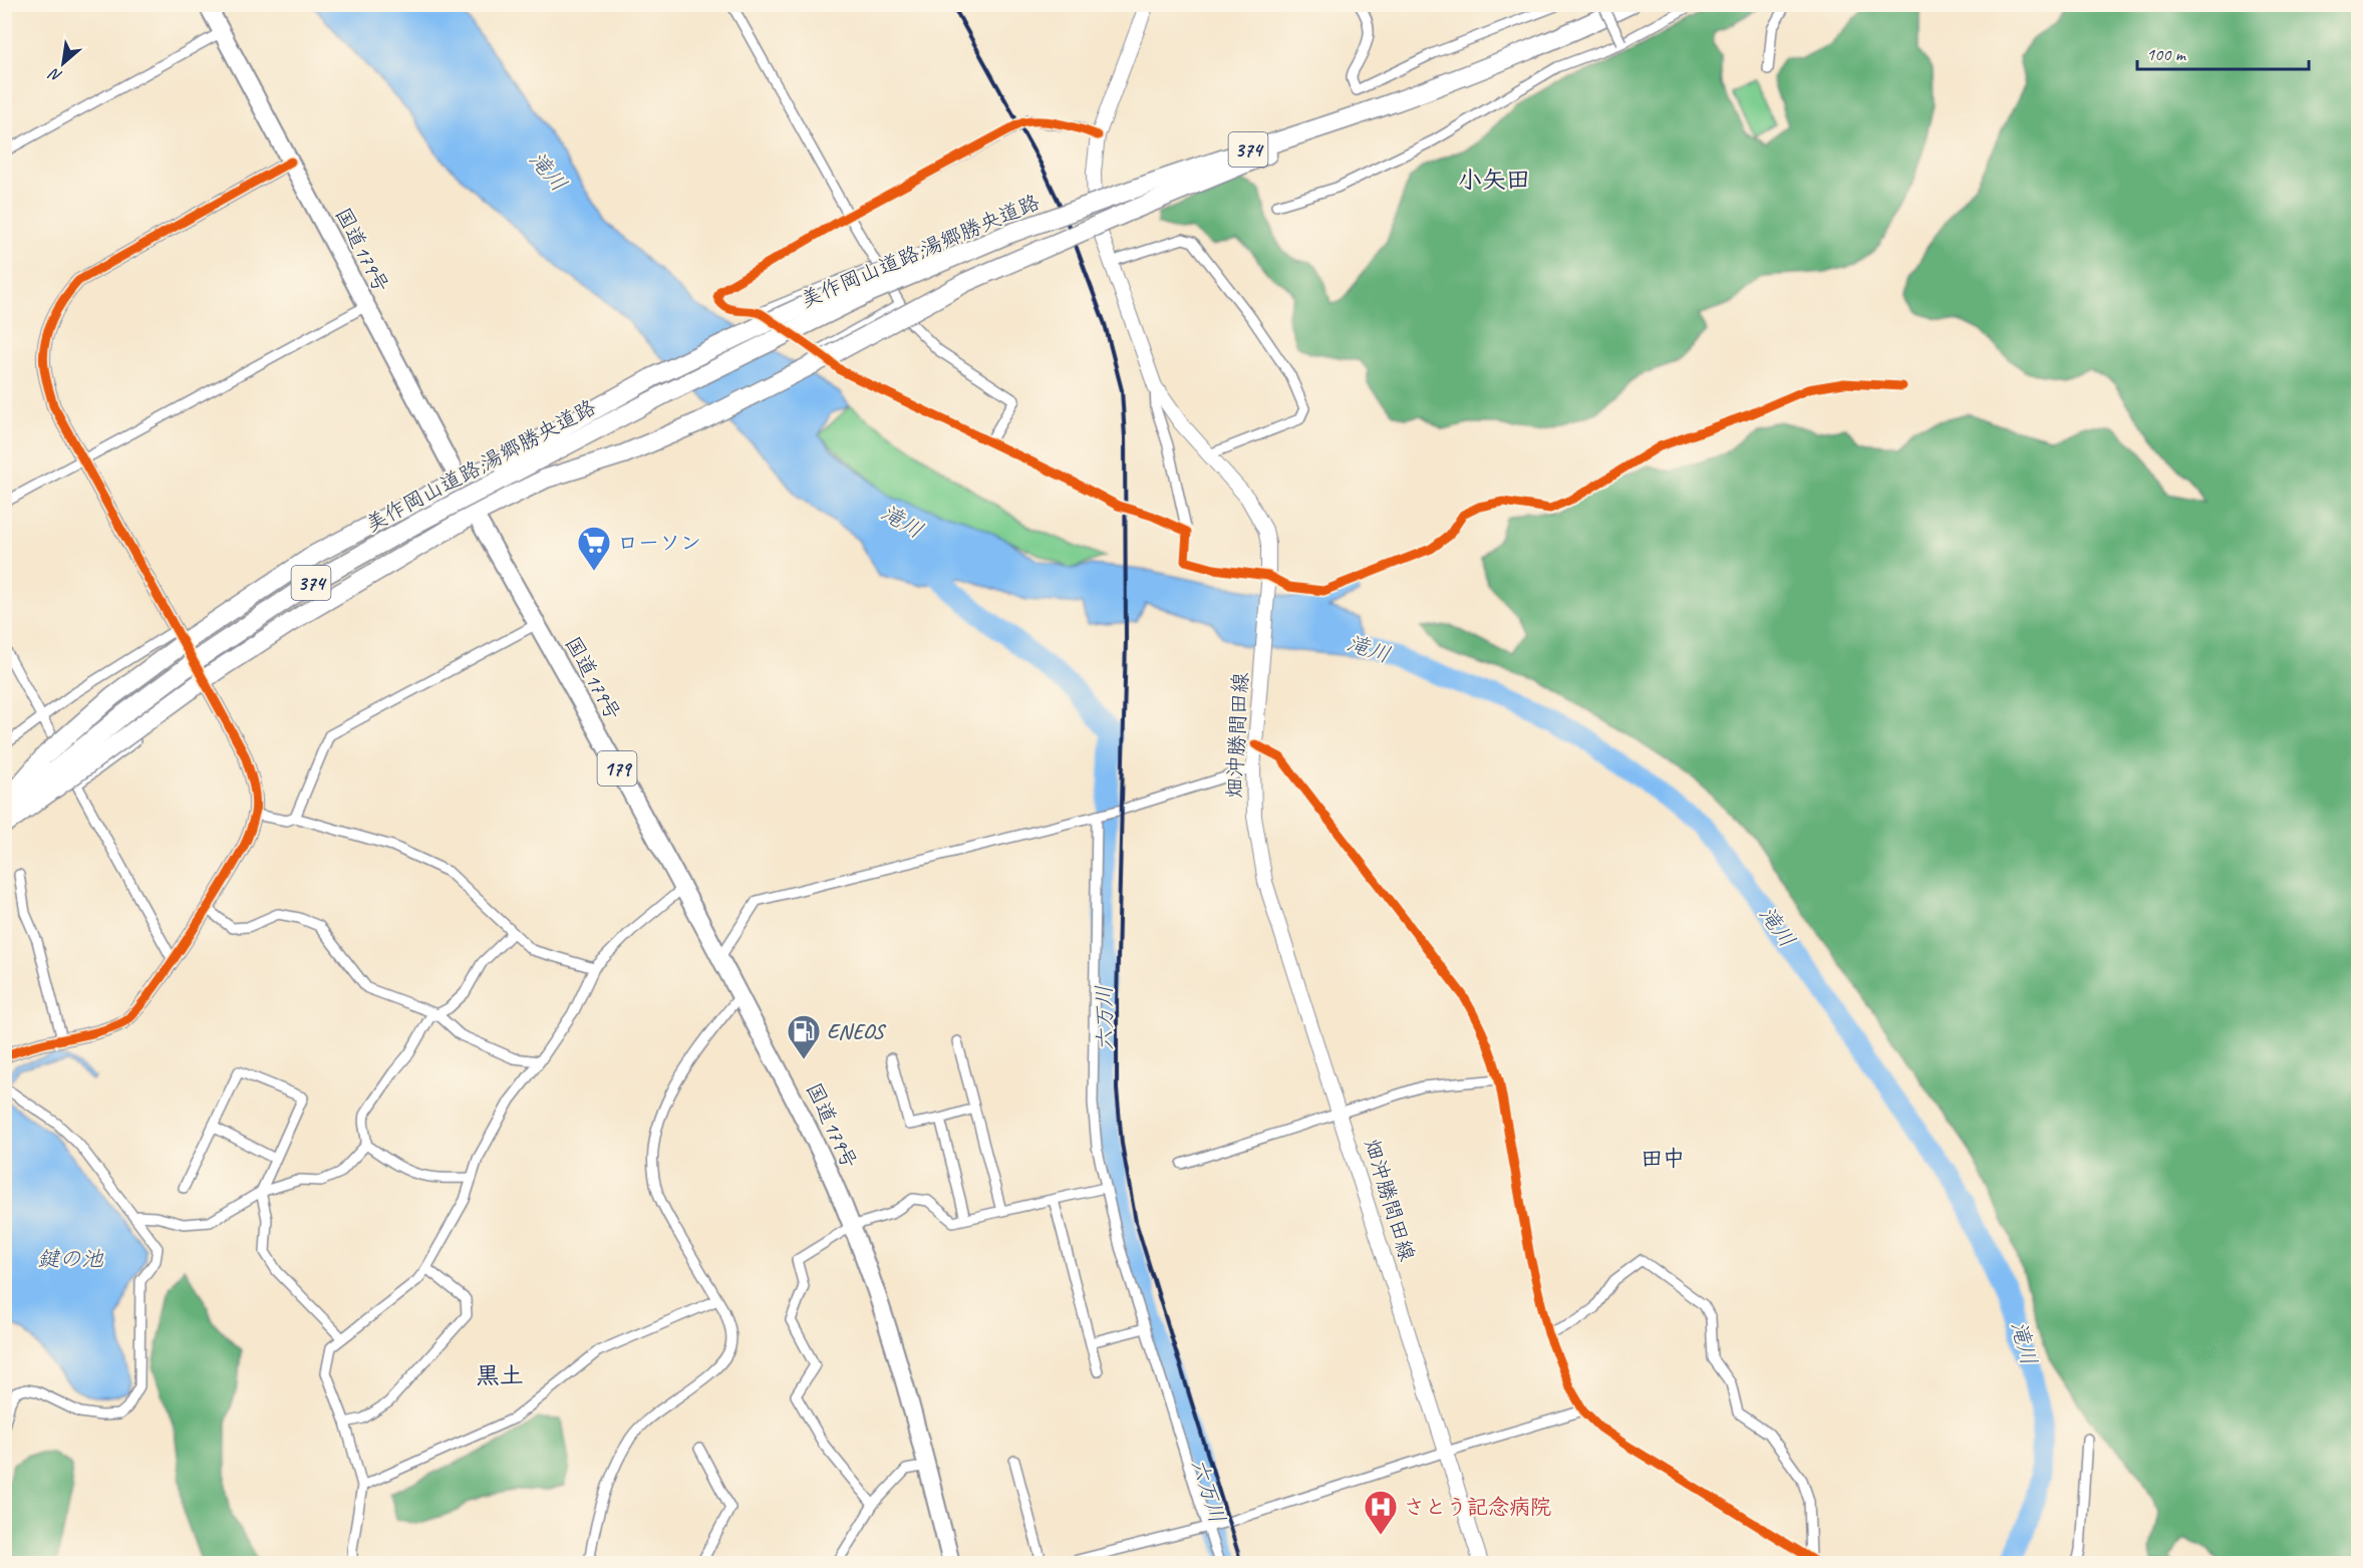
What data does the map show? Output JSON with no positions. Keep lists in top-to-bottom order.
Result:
{
  "streets": {
    "highway": [
      "374",
      "国道179号",
      "美作岡山道路;湯郷勝央道路",
      "179"
    ],
    "main road": ["畑沖勝間田線"]
  },
  "districts": ["小矢田", "田中", "黒土"],
  "water": ["滝川", "六万川", "鍵の池"],
  "places": {
    "supermarket": ["ローソン"],
    "fuel station": ["ENEOS"],
    "hospital": ["さとう記念病院"]
  },
  "scale_bar": "100 m",
  "north": "bottom left"
}
